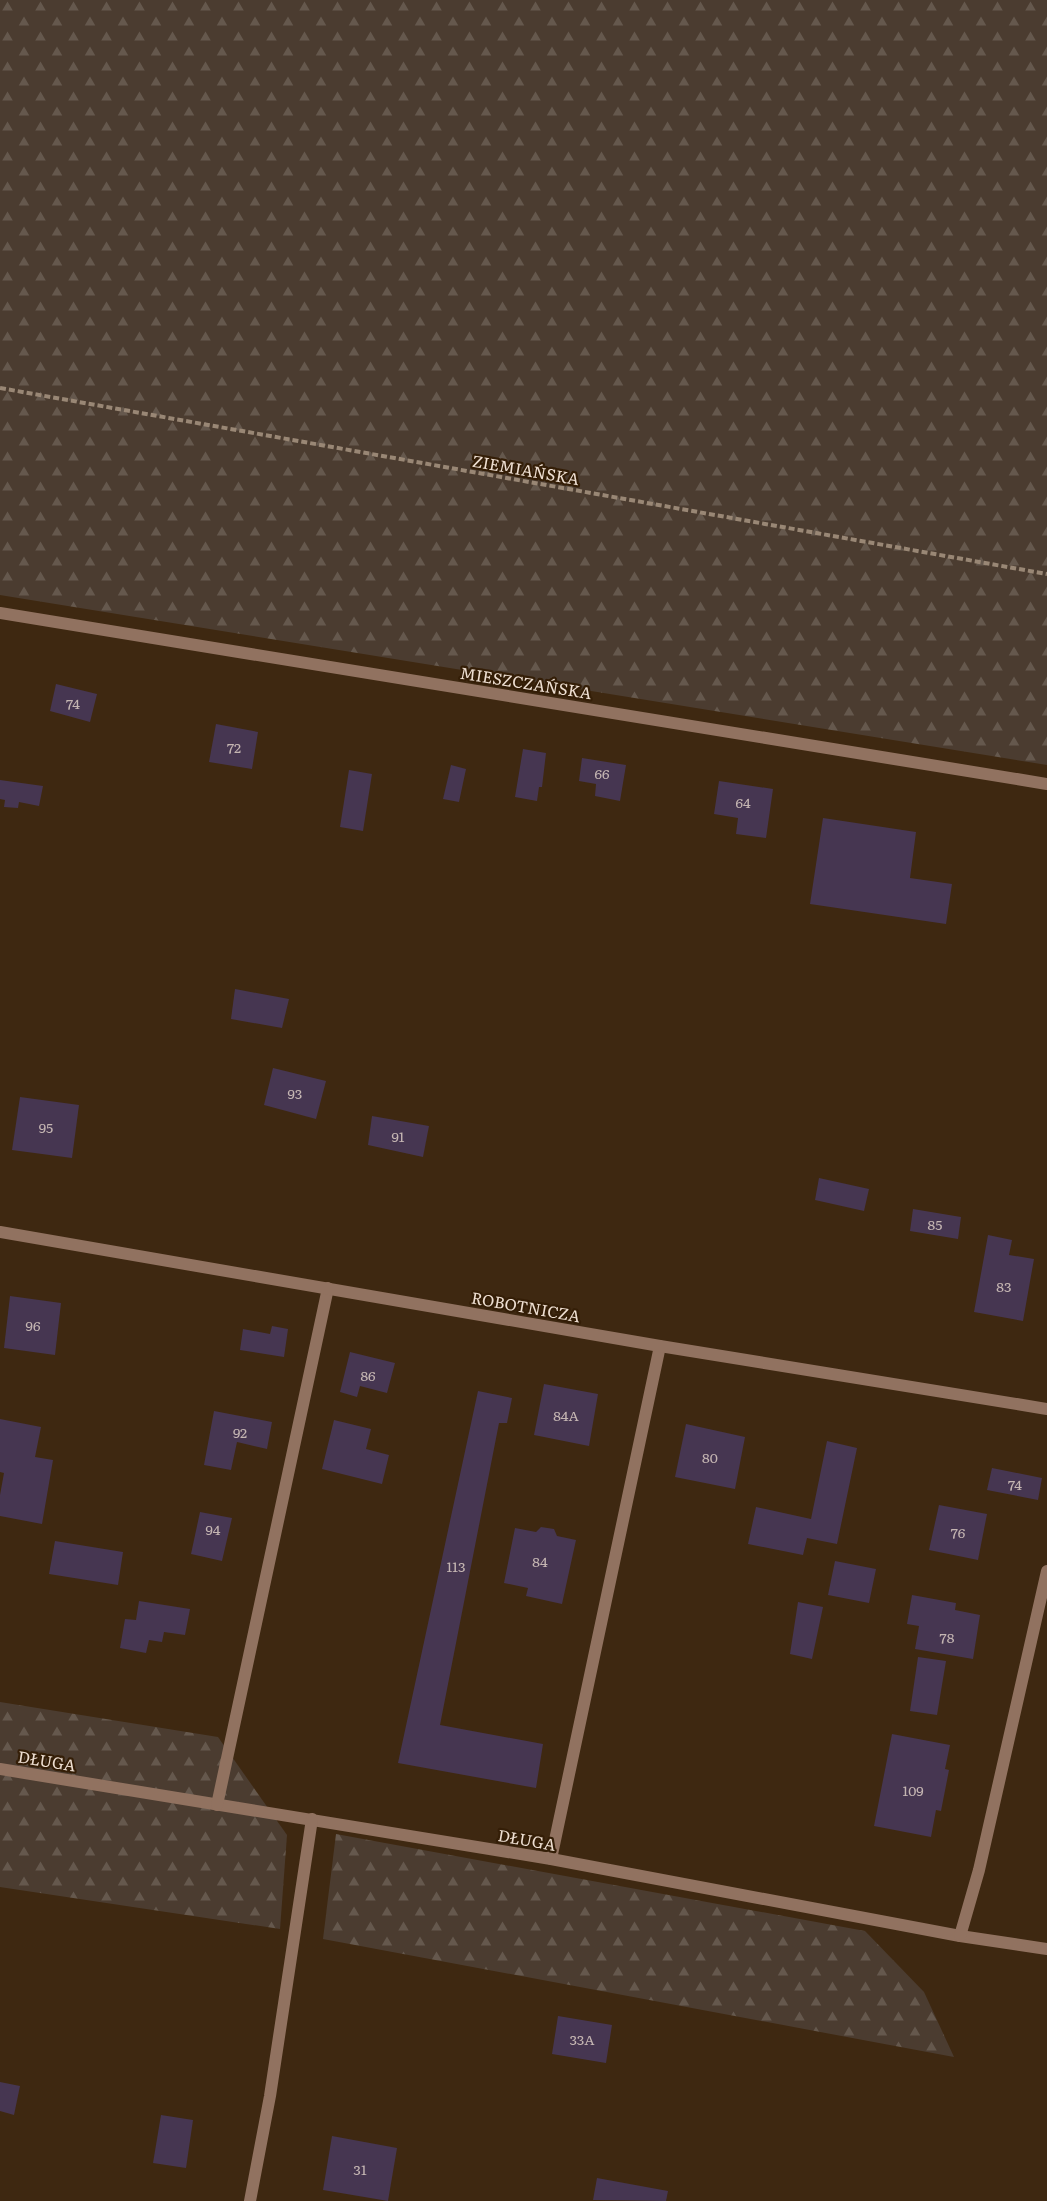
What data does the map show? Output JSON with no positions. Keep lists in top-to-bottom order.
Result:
{
  "streets": {
    "street": ["MIESZCZAŃSKA", "ROBOTNICZA", "DŁUGA"],
    "path": ["ZIEMIAŃSKA"]
  },
  "house_numbers": [
    "74",
    "72",
    "66",
    "64",
    "93",
    "95",
    "91",
    "85",
    "83",
    "96",
    "86",
    "84A",
    "92",
    "80",
    "74",
    "94",
    "76",
    "84",
    "113",
    "78",
    "109",
    "33A",
    "31"
  ]
}
